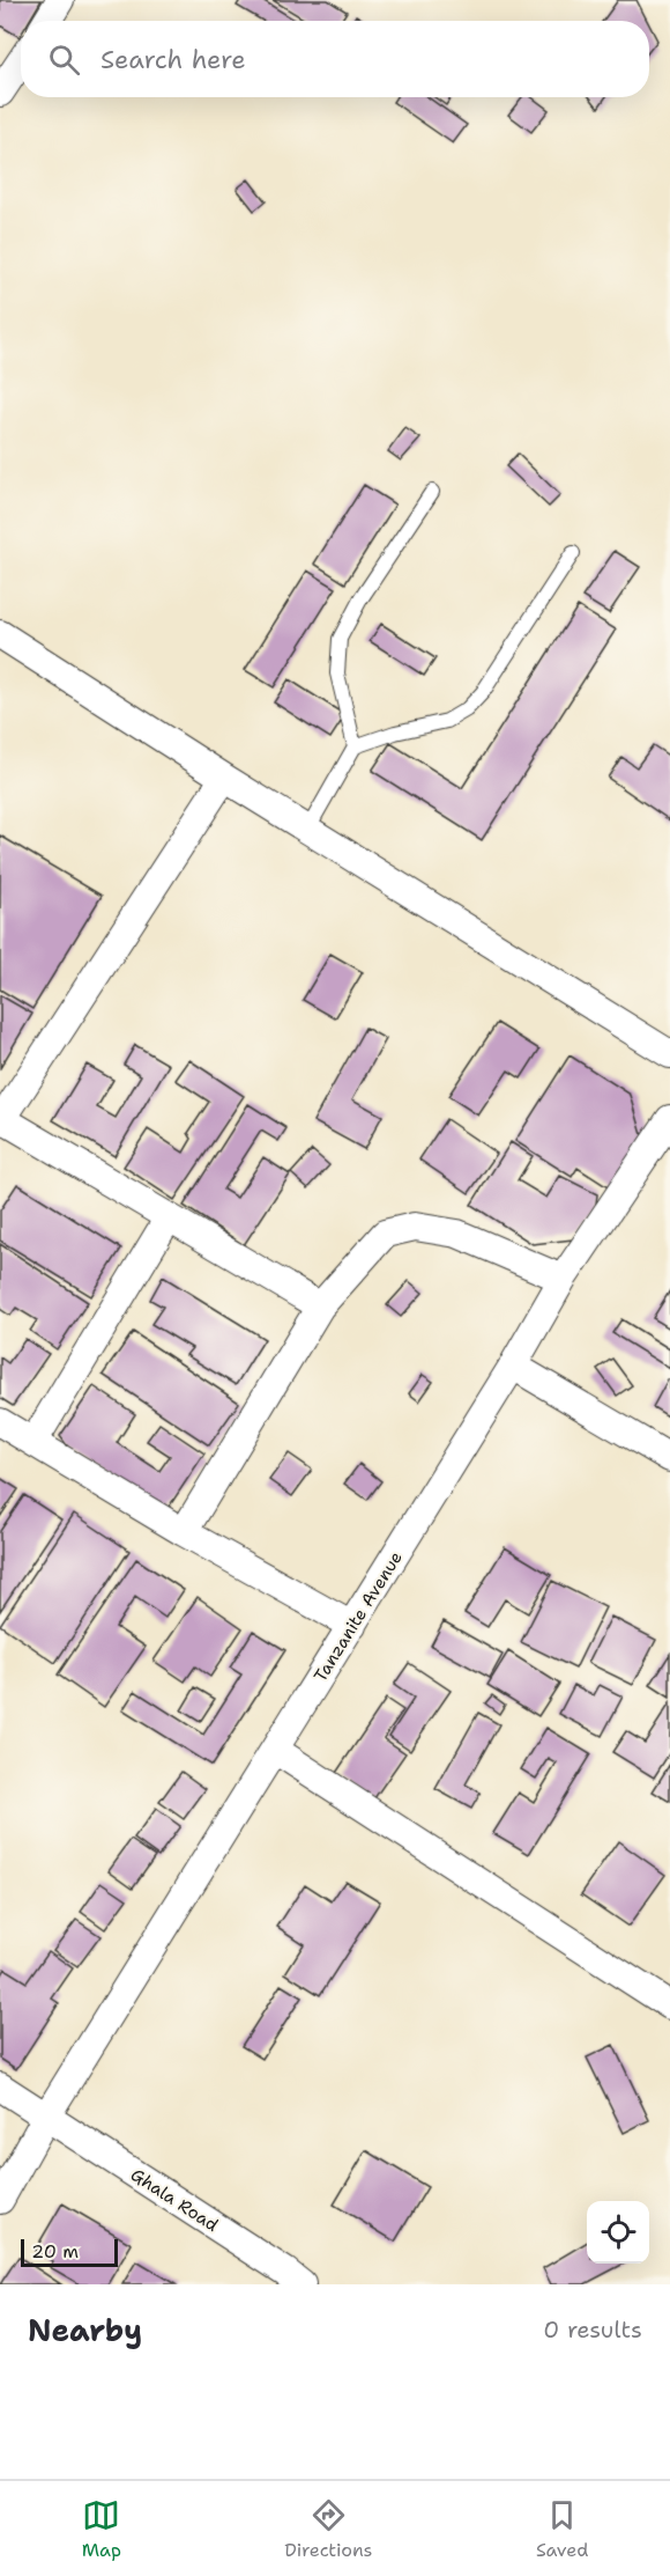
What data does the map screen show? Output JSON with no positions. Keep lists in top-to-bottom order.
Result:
{
  "streets": {
    "street": ["Tanzanite Avenue", "Ghala Road"]
  },
  "crossings": [
    ["Tanzanite Avenue", "Ghala Road"]
  ],
  "scale_bar": "20 m",
  "page": {
    "search": "Search here",
    "scale": "20 m",
    "heading": ["Nearby", "0 results"],
    "nav": ["Map", "Directions", "Saved"]
  }
}
